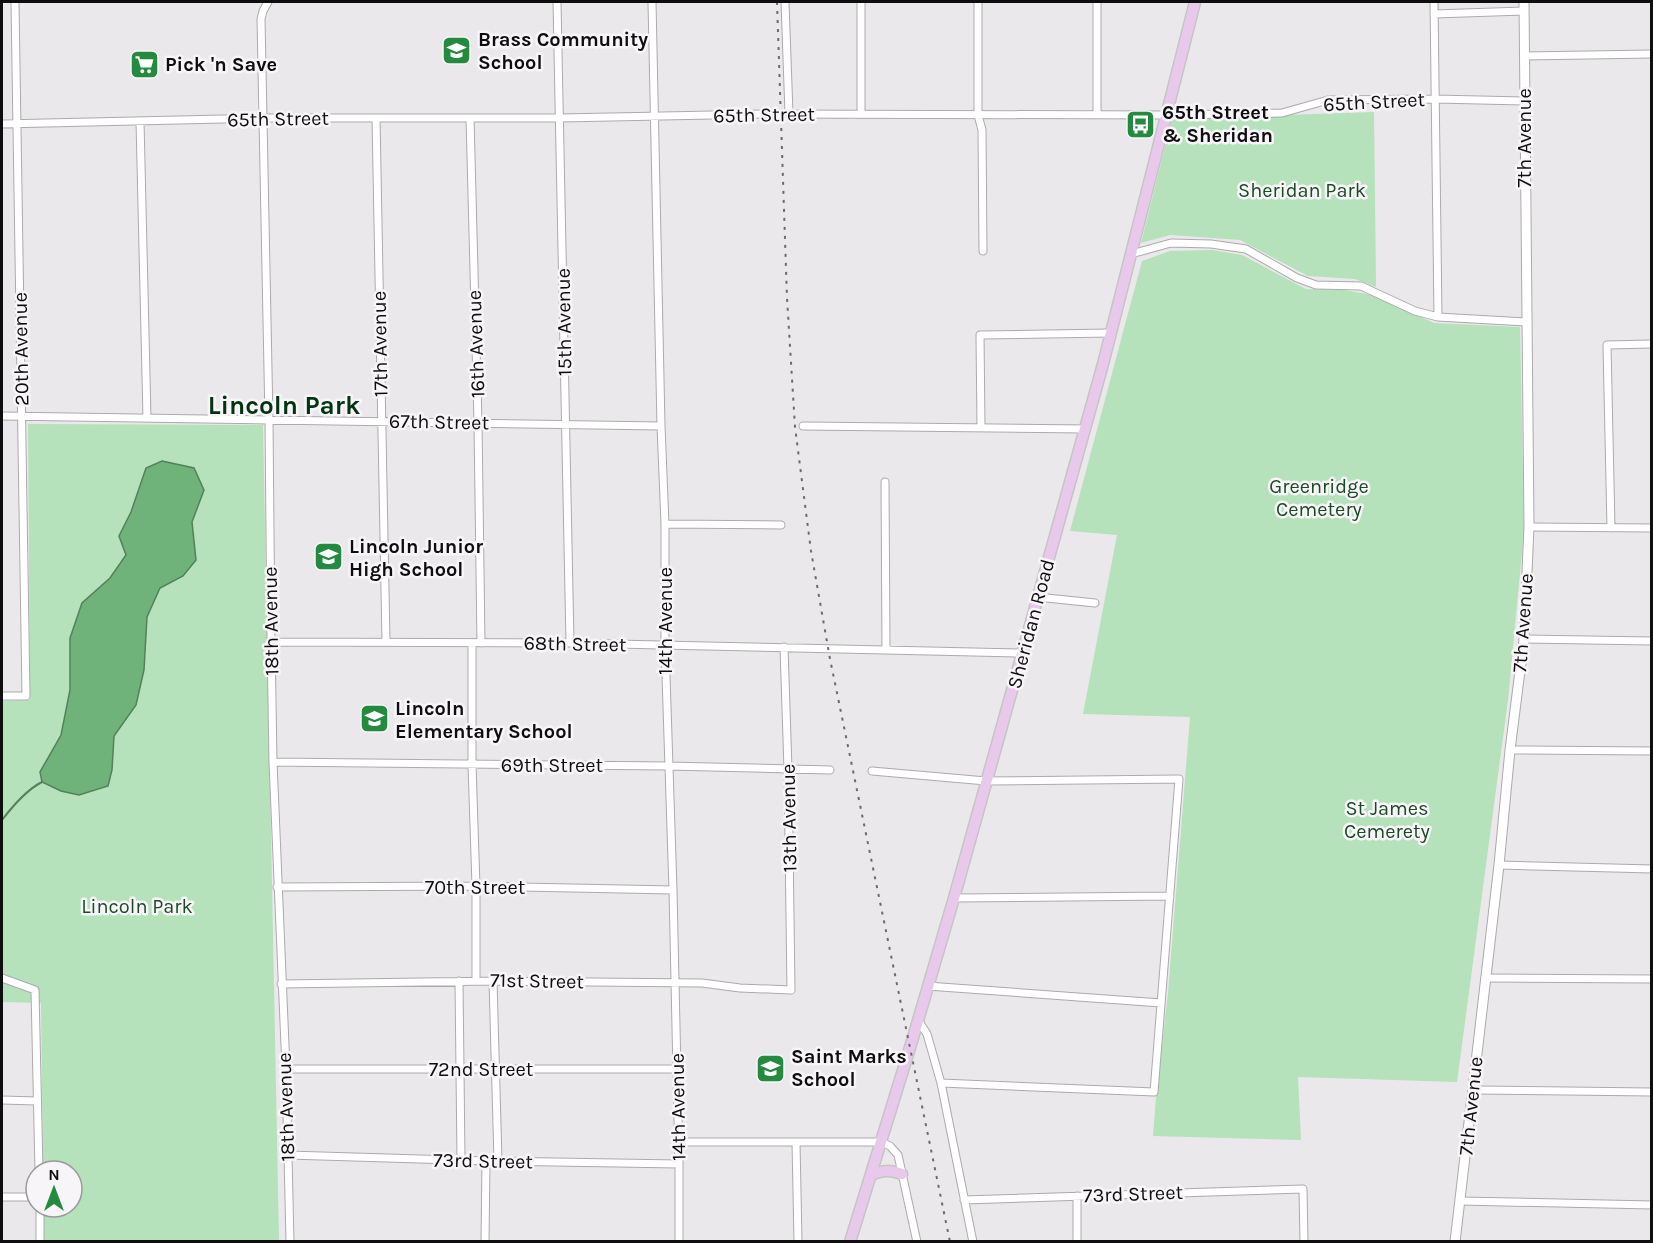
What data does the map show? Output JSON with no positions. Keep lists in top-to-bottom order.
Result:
{
  "streets": {
    "main road": ["Sheridan Road"],
    "street": [
      "65th Street",
      "7th Avenue",
      "15th Avenue",
      "17th Avenue",
      "16th Avenue",
      "20th Avenue",
      "67th Street",
      "18th Avenue",
      "14th Avenue",
      "68th Street",
      "69th Street",
      "13th Avenue",
      "70th Street",
      "71st Street",
      "72nd Street",
      "73rd Street"
    ]
  },
  "crossings": [
    ["65th Street", "7th Avenue"],
    ["65th Street", "15th Avenue"],
    ["65th Street", "17th Avenue"],
    ["65th Street", "16th Avenue"],
    ["65th Street", "20th Avenue"],
    ["65th Street", "18th Avenue"],
    ["65th Street", "14th Avenue"],
    ["65th Street", "Sheridan Road"],
    ["15th Avenue", "67th Street"],
    ["15th Avenue", "68th Street"],
    ["17th Avenue", "67th Street"],
    ["17th Avenue", "68th Street"],
    ["16th Avenue", "67th Street"],
    ["16th Avenue", "68th Street"],
    ["20th Avenue", "67th Street"],
    ["67th Street", "18th Avenue"],
    ["67th Street", "14th Avenue"],
    ["18th Avenue", "68th Street"],
    ["18th Avenue", "69th Street"],
    ["18th Avenue", "70th Street"],
    ["18th Avenue", "71st Street"],
    ["18th Avenue", "72nd Street"],
    ["18th Avenue", "73rd Street"],
    ["14th Avenue", "68th Street"],
    ["14th Avenue", "69th Street"],
    ["14th Avenue", "70th Street"],
    ["14th Avenue", "71st Street"],
    ["14th Avenue", "72nd Street"],
    ["14th Avenue", "73rd Street"],
    ["Sheridan Road", "68th Street"],
    ["68th Street", "13th Avenue"],
    ["69th Street", "13th Avenue"],
    ["13th Avenue", "71st Street"]
  ],
  "districts": ["Lincoln Park"],
  "parks": [
    "Sheridan Park",
    "Greenridge Cemetery",
    "St James Cemerety",
    "Lincoln Park"
  ],
  "places": {
    "school or university": [
      "Brass Community School",
      "Lincoln Junior High School",
      "Lincoln Elementary School",
      "Saint Marks School"
    ],
    "supermarket": ["Pick 'n Save"],
    "bus stop": ["65th Street & Sheridan"]
  },
  "north": "top"
}
